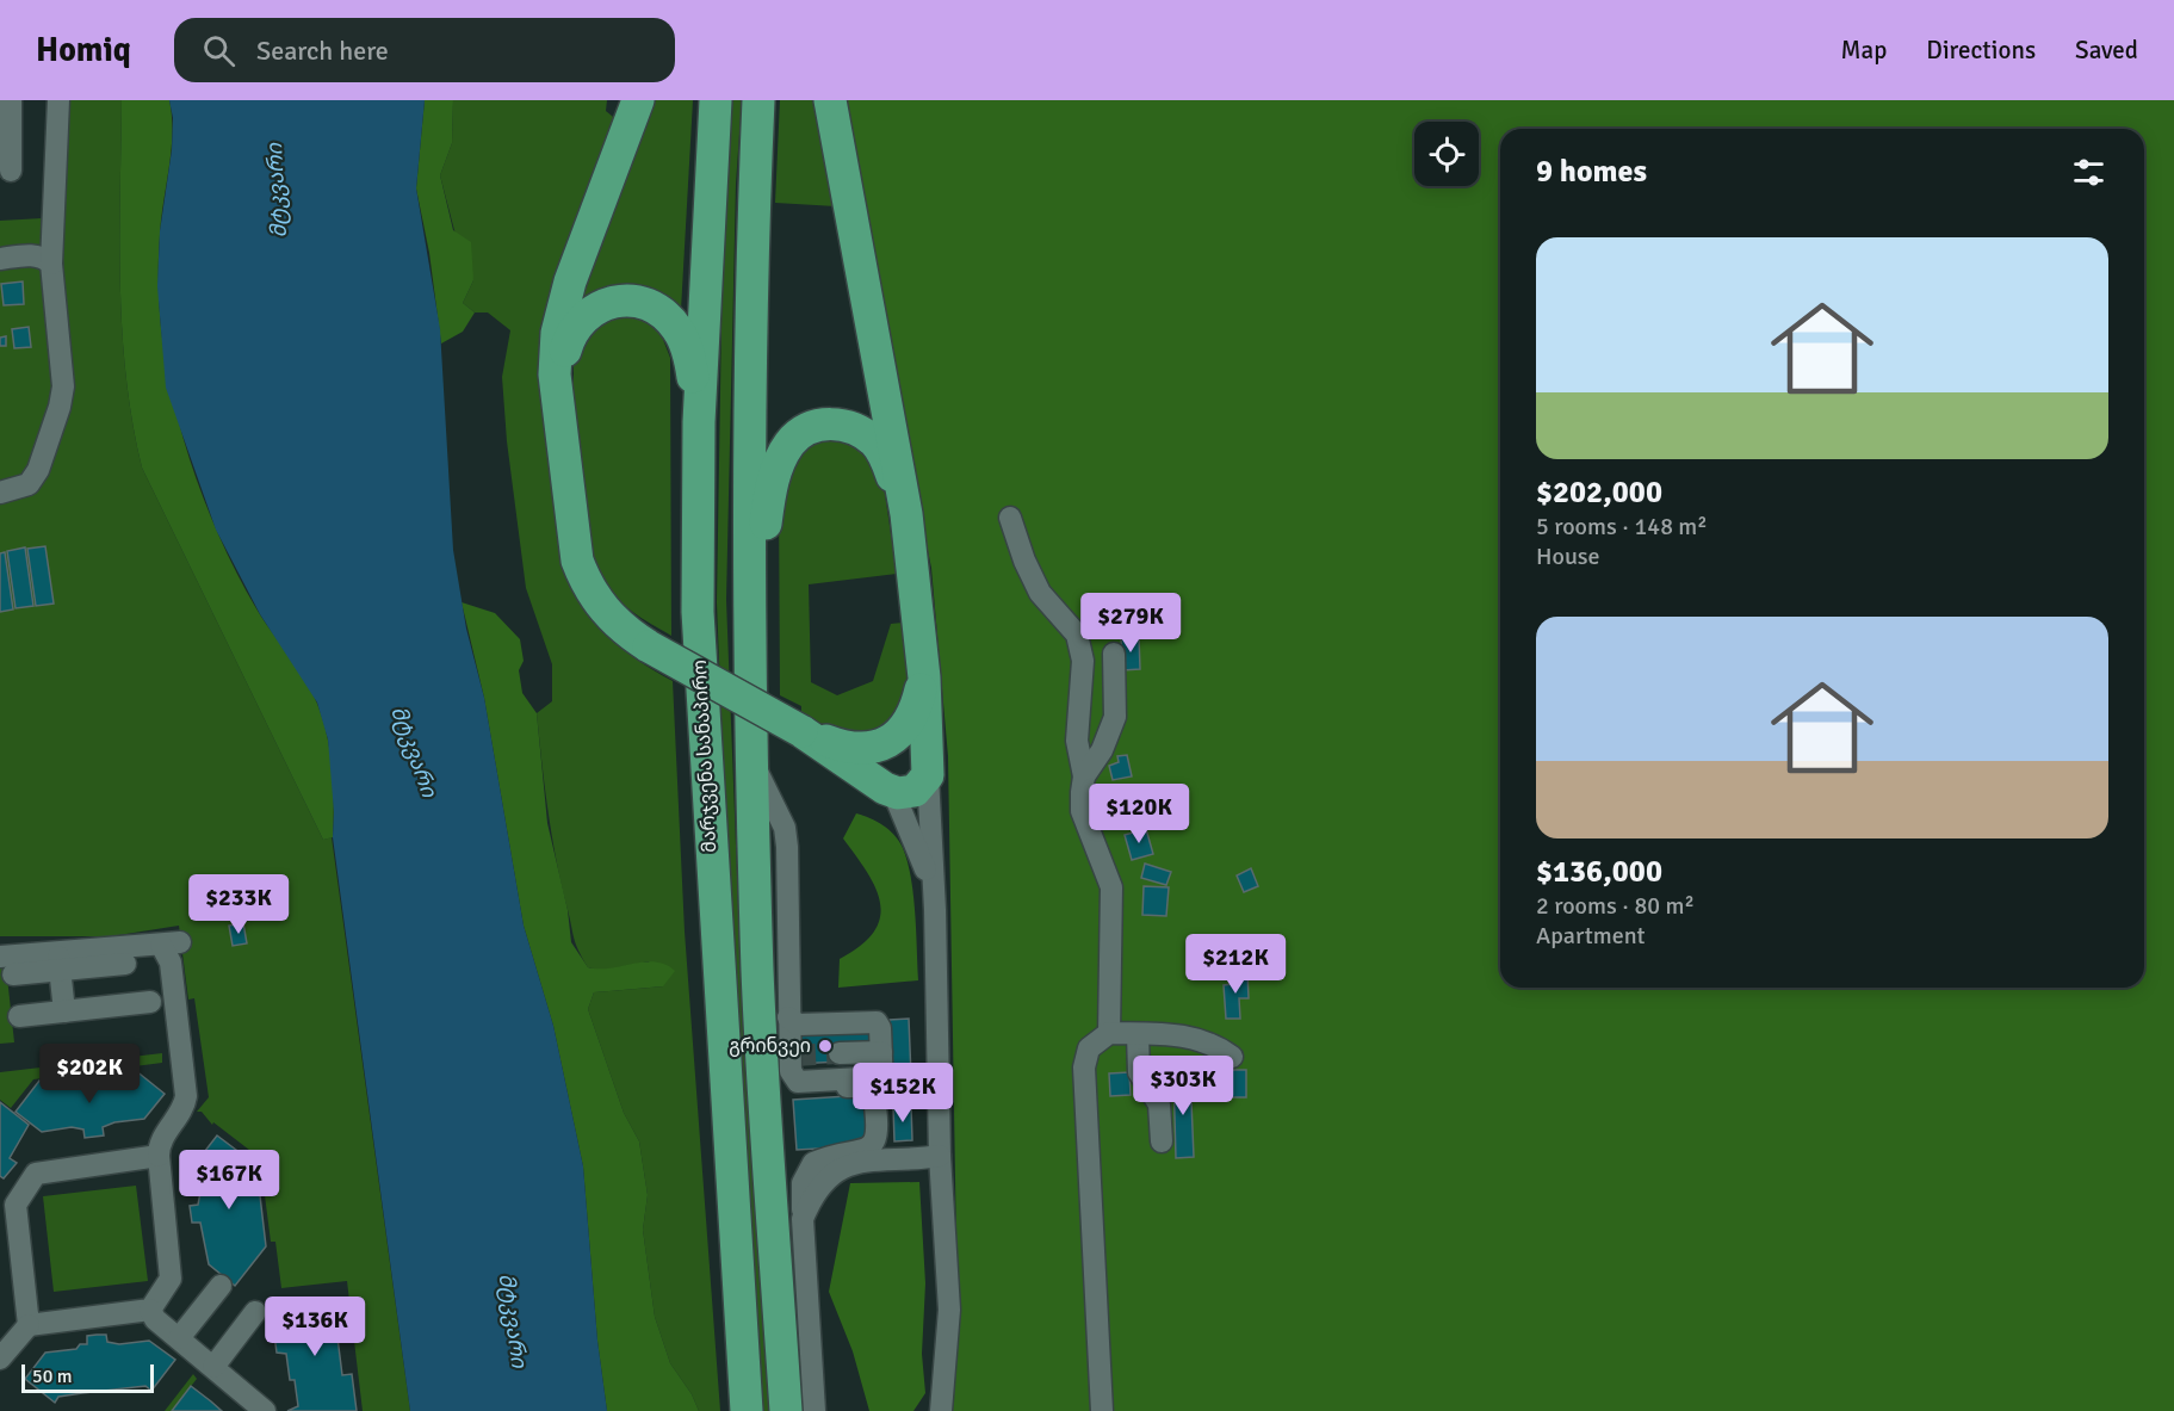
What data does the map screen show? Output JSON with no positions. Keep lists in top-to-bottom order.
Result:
{
  "streets": {
    "highway": ["მარჯვენა სანაპირო"]
  },
  "water": ["მტკვარი"],
  "places": ["გრინვეი"],
  "scale_bar": "50 m",
  "page": {
    "header": "Homiq",
    "search": "Search here",
    "nav": ["Map", "Directions", "Saved"],
    "heading": "9 homes",
    "list": [
      {
        "name": "$202,000",
        "note": "5 rooms · 148 m² · House"
      },
      {
        "name": "$136,000",
        "note": "2 rooms · 80 m² · Apartment"
      }
    ],
    "price": [
      "$279K",
      "$120K",
      "$233K",
      "$212K",
      "$202K",
      "$303K",
      "$152K",
      "$167K",
      "$136K"
    ],
    "scale": "50 m"
  }
}
